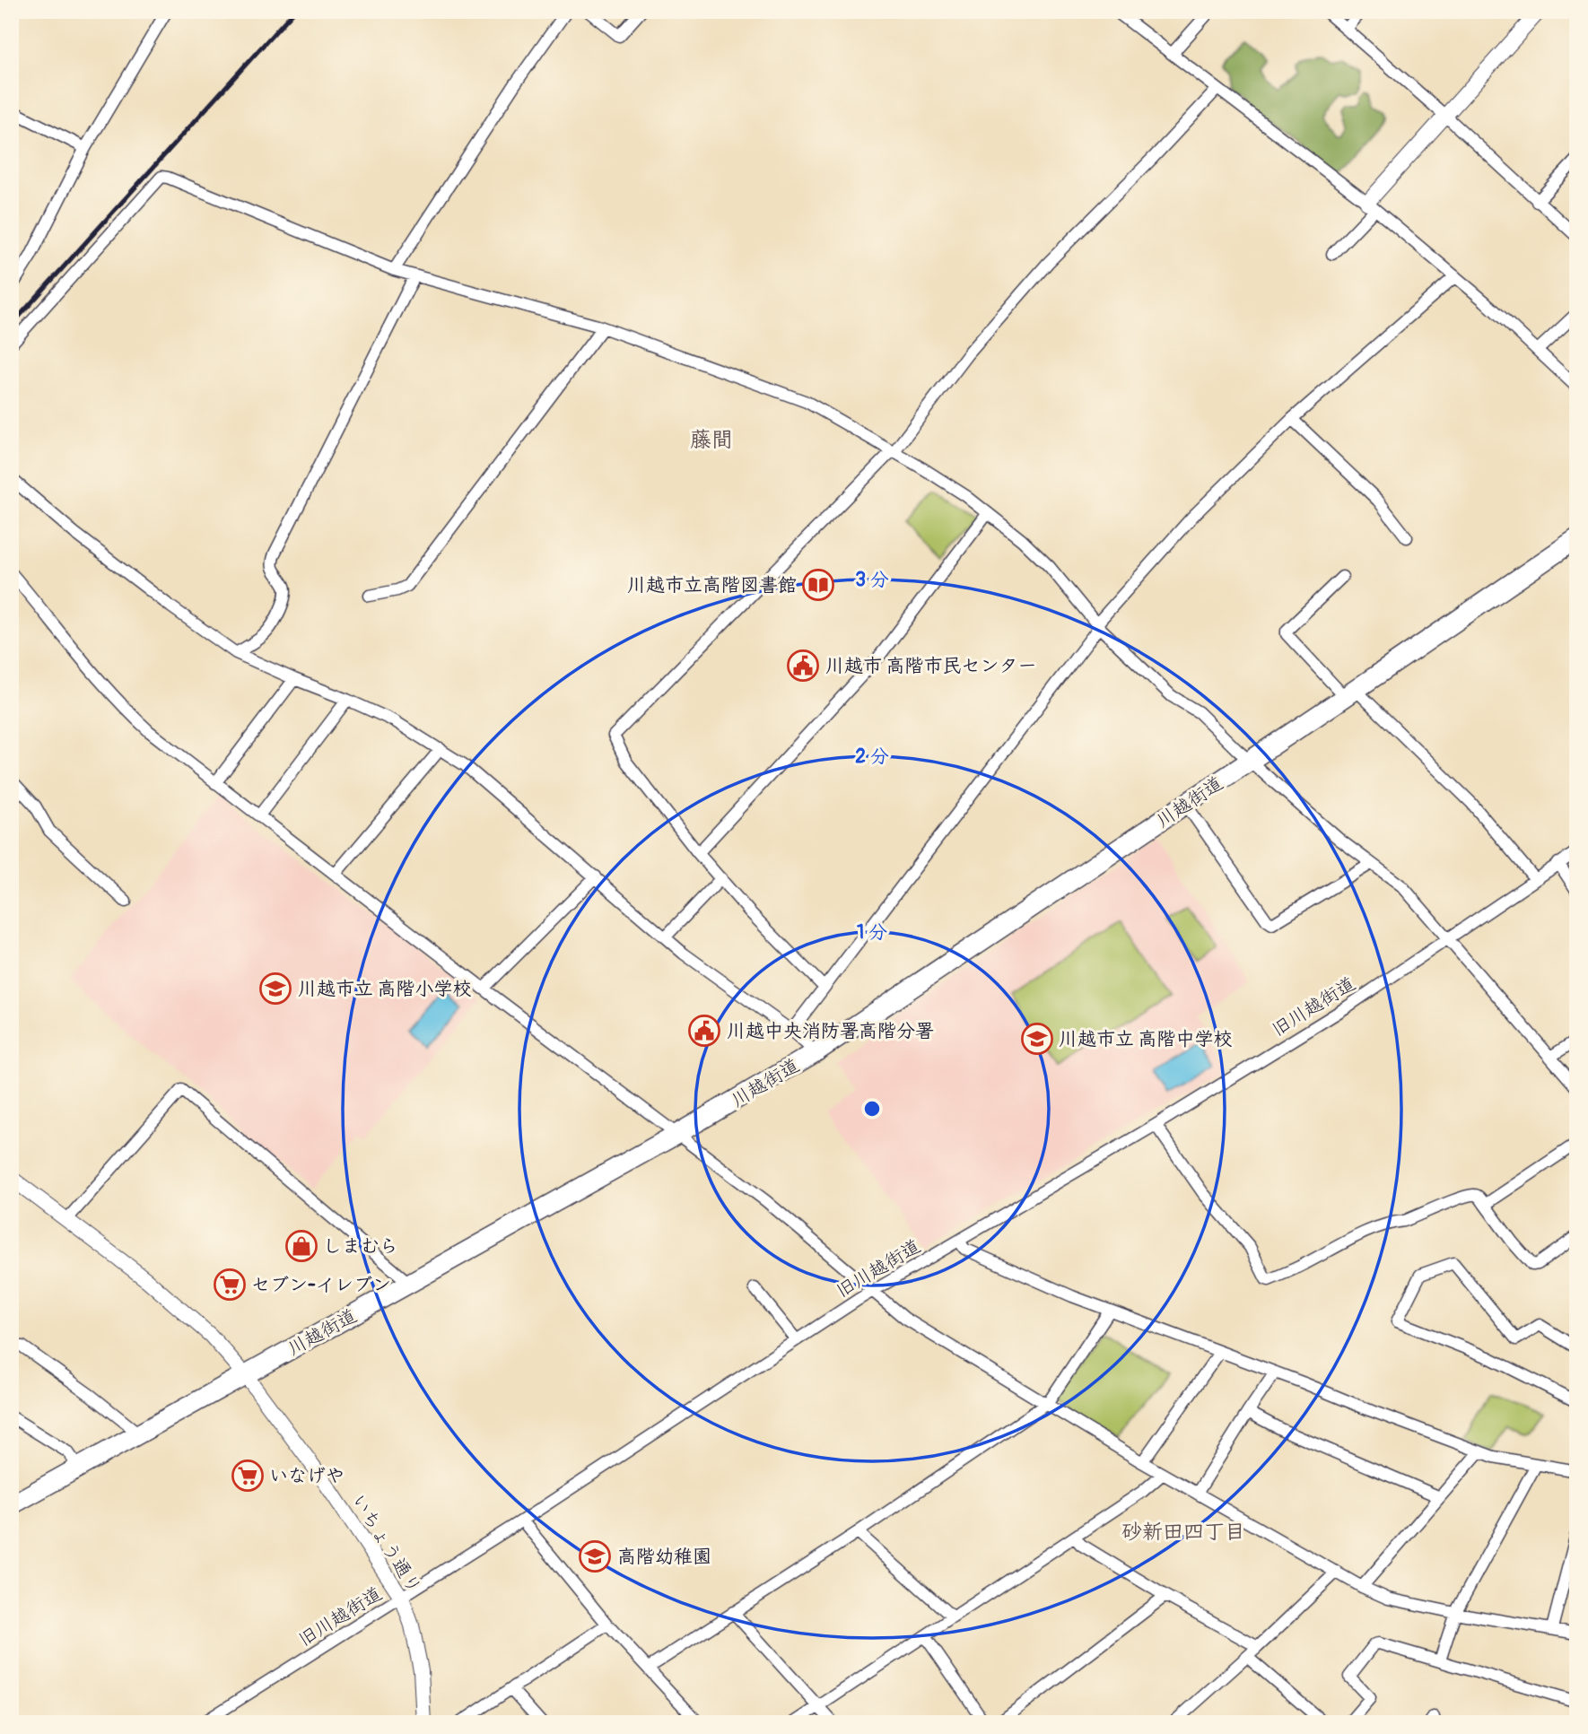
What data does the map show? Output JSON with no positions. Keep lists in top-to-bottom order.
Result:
{
  "streets": {
    "highway": ["川越街道"],
    "street": ["旧川越街道", "いちょう通り"]
  },
  "crossings": [
    ["川越街道", "いちょう通り"],
    ["旧川越街道", "いちょう通り"]
  ],
  "districts": ["藤間", "砂新田四丁目"],
  "places": {
    "library": ["川越市立高階図書館"],
    "public building": ["川越市 高階市民センター", "川越中央消防署高階分署"],
    "school or university": ["川越市立 高階小学校", "川越市立 高階中学校", "高階幼稚園"],
    "shop": ["しまむら"],
    "supermarket": ["セブン-イレブン", "いなげや"]
  },
  "rings": ["3 分", "2 分", "1 分"]
}
